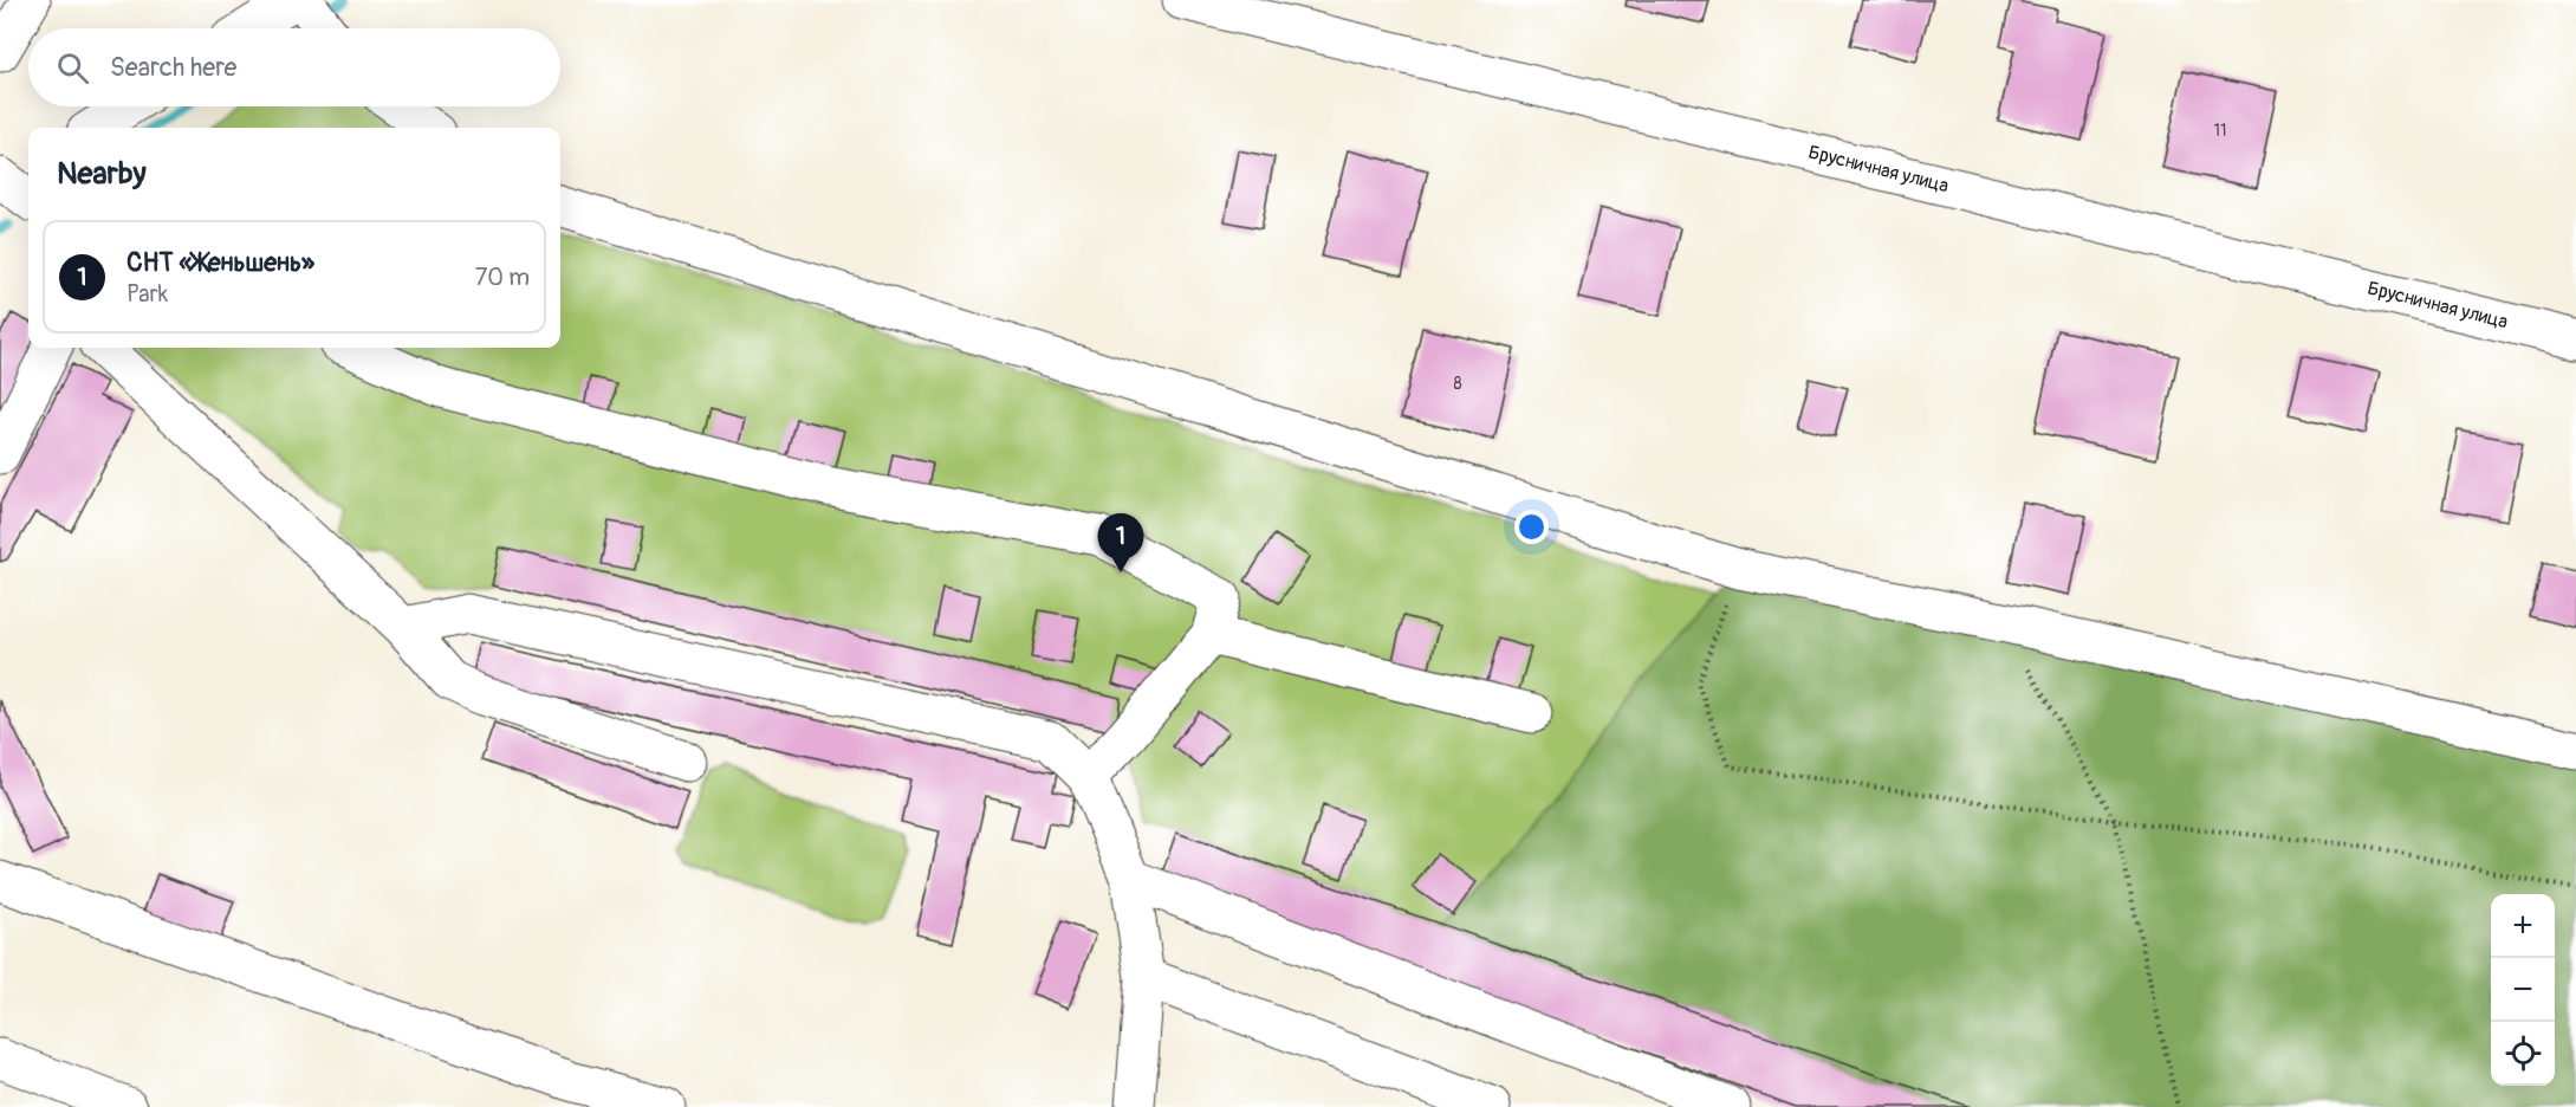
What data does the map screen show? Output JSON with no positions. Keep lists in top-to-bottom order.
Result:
{
  "streets": {
    "street": ["Брусничная улица"]
  },
  "house_numbers": ["11", "8"],
  "page": {
    "search": "Search here",
    "heading": "Nearby",
    "list": [
      {
        "mark": "1",
        "name": "СНТ «Женьшень»",
        "note": "Park",
        "value": "70 m"
      }
    ],
    "pins": "1",
    "map_buttons": ["+", "−"]
  }
}
